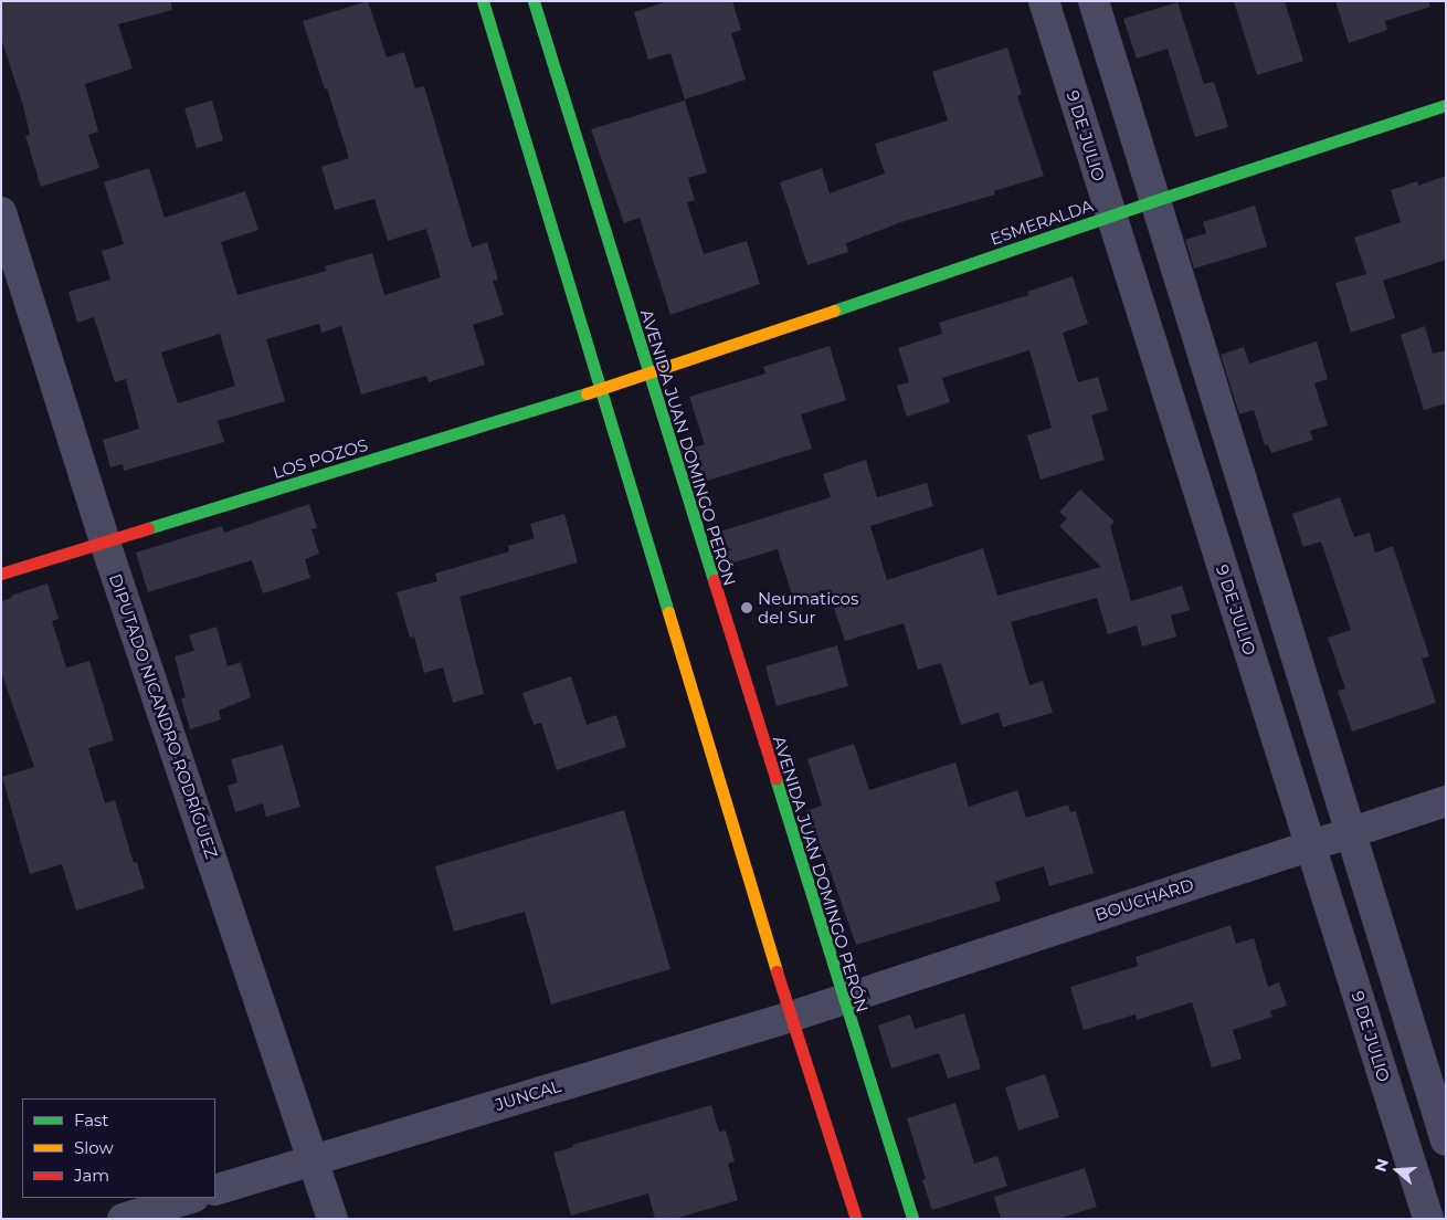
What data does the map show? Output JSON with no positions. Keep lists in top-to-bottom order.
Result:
{
  "streets": {
    "main road": ["ESMERALDA", "AVENIDA JUAN DOMINGO PERÓN", "LOS POZOS"],
    "street": [
      "9 DE JULIO",
      "DIPUTADO NICANDRO RODRÍGUEZ",
      "BOUCHARD",
      "JUNCAL"
    ]
  },
  "crossings": [
    ["9 DE JULIO", "ESMERALDA"],
    ["9 DE JULIO", "BOUCHARD"],
    ["ESMERALDA", "AVENIDA JUAN DOMINGO PERÓN"],
    ["ESMERALDA", "LOS POZOS"],
    ["AVENIDA JUAN DOMINGO PERÓN", "LOS POZOS"],
    ["AVENIDA JUAN DOMINGO PERÓN", "BOUCHARD"],
    ["AVENIDA JUAN DOMINGO PERÓN", "JUNCAL"],
    ["LOS POZOS", "DIPUTADO NICANDRO RODRÍGUEZ"],
    ["DIPUTADO NICANDRO RODRÍGUEZ", "JUNCAL"],
    ["BOUCHARD", "JUNCAL"]
  ],
  "places": ["Neumaticos del Sur"],
  "legend": ["Fast", "Slow", "Jam"],
  "north": "left"
}
